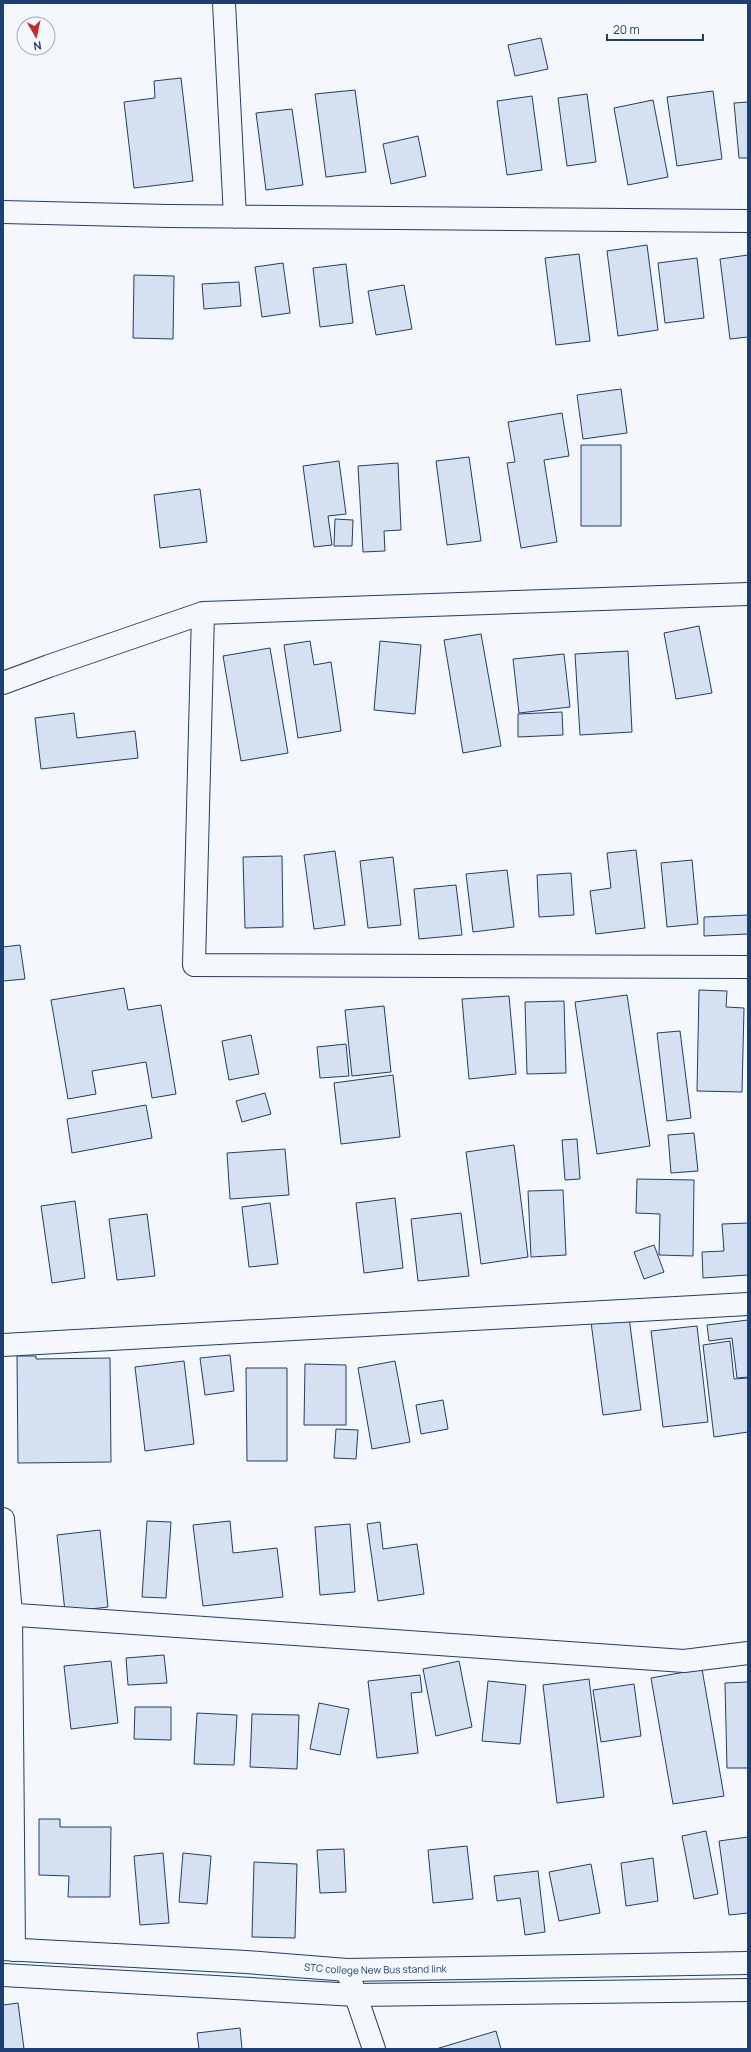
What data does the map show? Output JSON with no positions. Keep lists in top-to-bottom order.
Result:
{
  "streets": {
    "street": ["STC college New Bus stand link"]
  },
  "scale_bar": "20 m",
  "north": "bottom"
}
